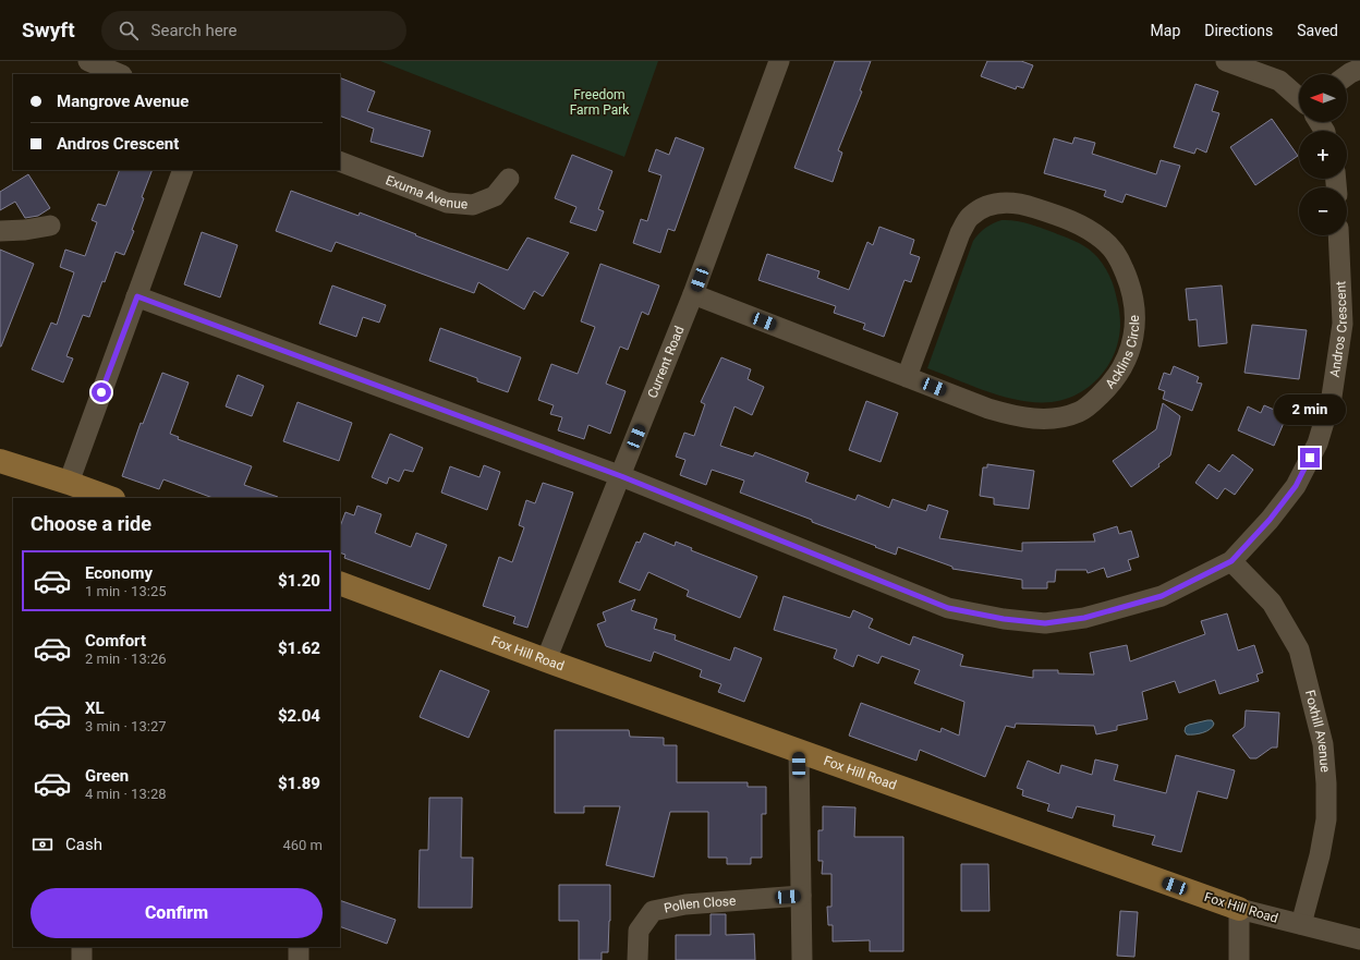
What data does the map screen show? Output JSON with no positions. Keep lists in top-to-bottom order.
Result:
{
  "streets": {
    "main road": ["Fox Hill Road"],
    "street": [
      "Exuma Avenue",
      "Andros Crescent",
      "Acklins Circle",
      "Current Road",
      "Foxhill Avenue",
      "Pollen Close"
    ]
  },
  "crossings": [
    ["Andros Crescent", "Current Road"],
    ["Andros Crescent", "Foxhill Avenue"],
    ["Acklins Circle", "Current Road"],
    ["Current Road", "Fox Hill Road"],
    ["Fox Hill Road", "Foxhill Avenue"]
  ],
  "parks": ["Freedom Farm Park"],
  "north": "left",
  "page": {
    "header": "Swyft",
    "search": "Search here",
    "nav": ["Map", "Directions", "Saved"],
    "map_buttons": ["+", "−"],
    "banner": ["Mangrove Avenue", "Andros Crescent"],
    "bubble": "2 min",
    "heading": "Choose a ride",
    "list": [
      {
        "name": "Economy",
        "note": "1 min · 13:25",
        "value": "$1.20"
      },
      {
        "name": "Comfort",
        "note": "2 min · 13:26",
        "value": "$1.62"
      },
      {
        "name": "XL",
        "note": "3 min · 13:27",
        "value": "$2.04"
      },
      {
        "name": "Green",
        "note": "4 min · 13:28",
        "value": "$1.89"
      }
    ],
    "pay": ["Cash", "460 m"],
    "buttons": "Confirm"
  }
}
